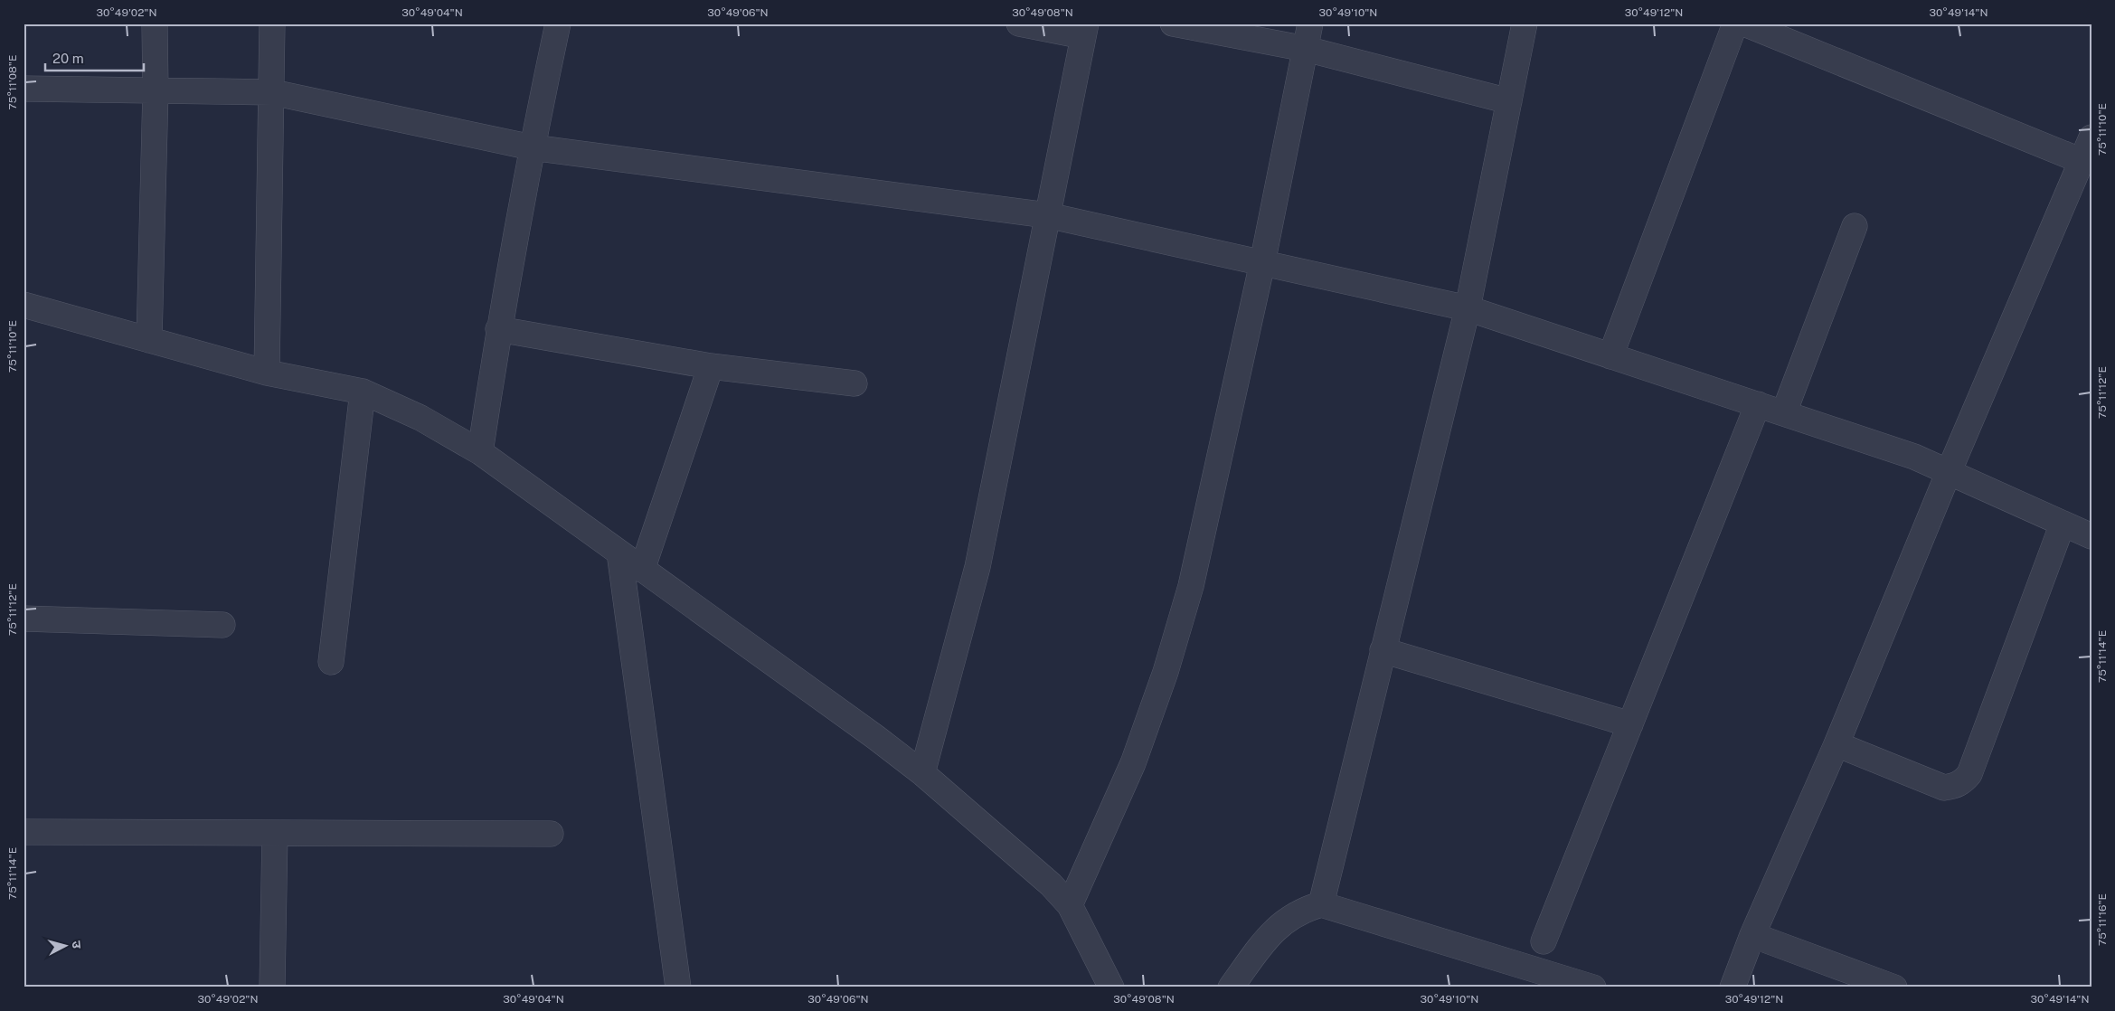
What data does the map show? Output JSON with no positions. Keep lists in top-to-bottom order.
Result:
{
  "scale_bar": "20 m",
  "north": "right",
  "coordinates": [
    "30°49'02\"N",
    "30°49'04\"N",
    "30°49'06\"N",
    "30°49'08\"N",
    "30°49'10\"N",
    "30°49'12\"N",
    "30°49'14\"N",
    "75°11'08\"E",
    "75°11'10\"E",
    "75°11'12\"E",
    "75°11'14\"E",
    "75°11'16\"E"
  ]
}
